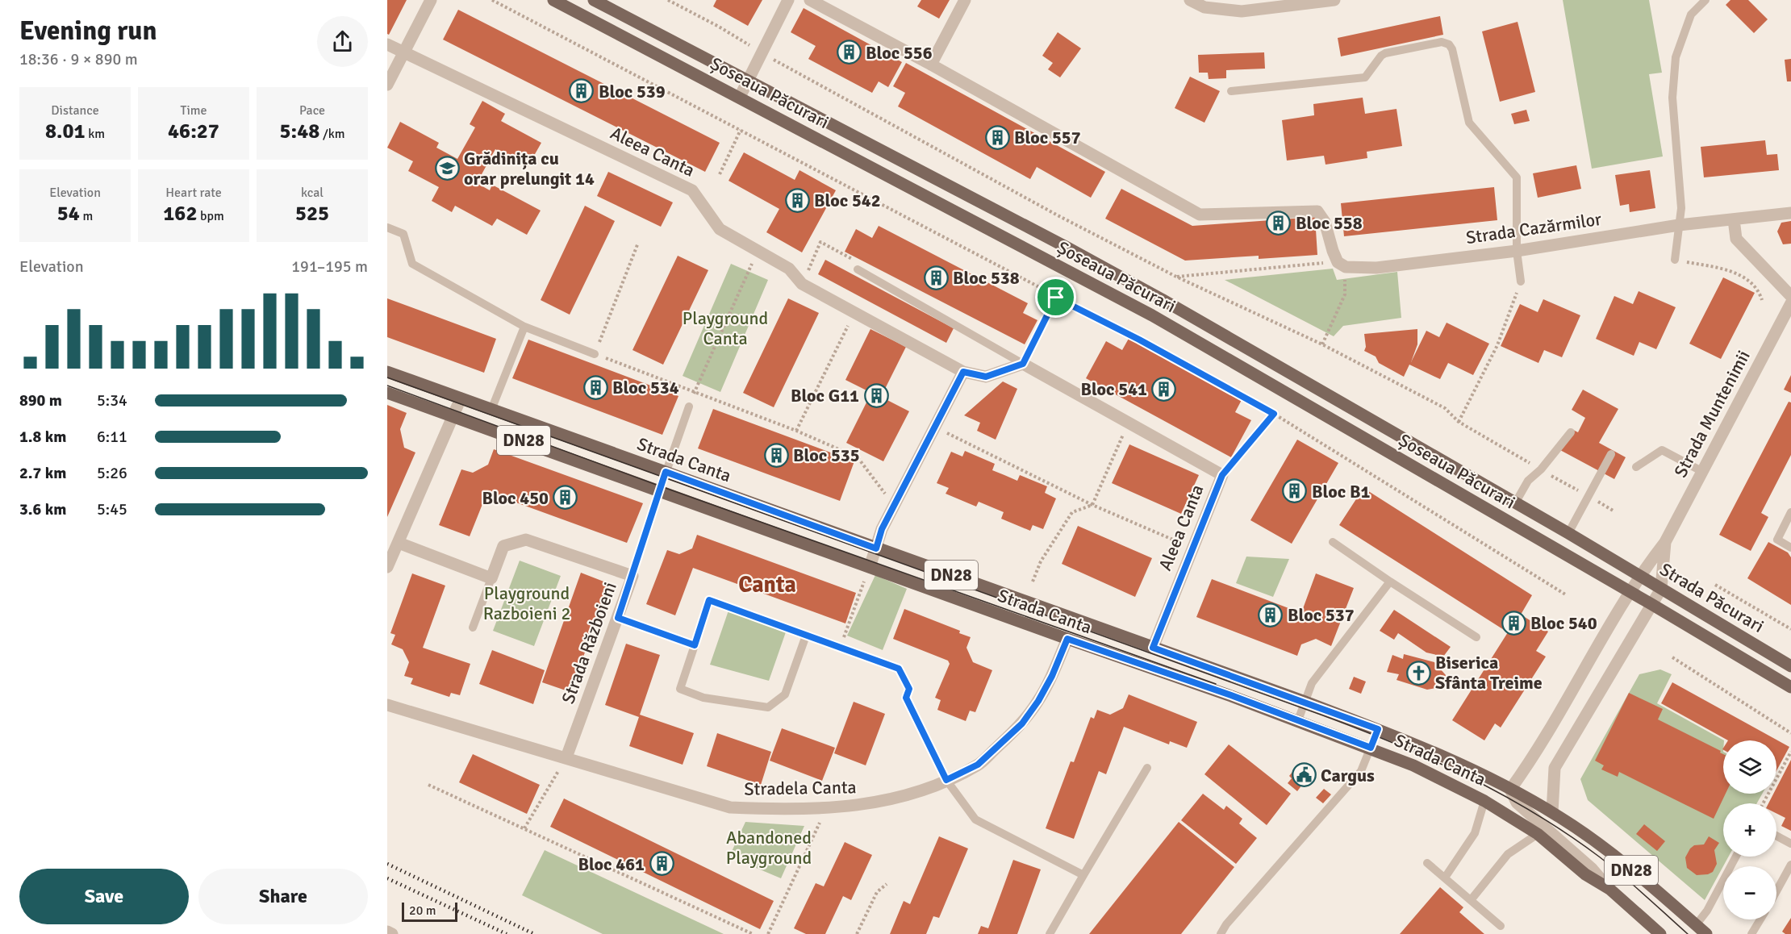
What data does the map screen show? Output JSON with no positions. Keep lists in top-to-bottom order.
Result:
{
  "streets": {
    "main road": [
      "Șoseaua Păcurari",
      "DN28",
      "Strada Canta",
      "Strada Păcurari"
    ],
    "street": [
      "Aleea Canta",
      "Strada Cazărmilor",
      "Strada Muntenimii",
      "Strada Războieni",
      "Stradela Canta"
    ]
  },
  "crossings": [
    ["Șoseaua Păcurari", "Strada Muntenimii"],
    ["Șoseaua Păcurari", "Strada Canta"],
    ["Șoseaua Păcurari", "Strada Păcurari"],
    ["Aleea Canta", "Strada Canta"],
    ["Strada Muntenimii", "Strada Canta"],
    ["Strada Muntenimii", "Strada Păcurari"],
    ["DN28", "Strada Canta"],
    ["Strada Canta", "Strada Păcurari"],
    ["Strada Canta", "Stradela Canta"],
    ["Strada Războieni", "Stradela Canta"]
  ],
  "districts": ["Canta"],
  "parks": ["Playground Canta", "Playground Razboieni 2", "Abandoned Playground"],
  "places": {
    "building": [
      "Bloc 556",
      "Bloc 539",
      "Bloc 557",
      "Bloc 542",
      "Bloc 558",
      "Bloc 538",
      "Bloc 534",
      "Bloc 541",
      "Bloc G11",
      "Bloc 535",
      "Bloc B1",
      "Bloc 450",
      "Bloc 537",
      "Bloc 540",
      "Bloc 461"
    ],
    "school or university": ["Grădinița cu orar prelungit 14"],
    "church": ["Biserica Sfânta Treime"],
    "public building": ["Cargus"]
  },
  "scale_bar": "20 m",
  "page": {
    "heading": ["Evening run", "18:36 · 9 × 890 m"],
    "stats": [
      ["Distance", "8.01 km"],
      ["Time", "46:27"],
      ["Pace", "5:48 /km"],
      ["Elevation", "54 m"],
      ["Heart rate", "162 bpm"],
      ["kcal", "525"]
    ],
    "chart": ["Elevation", "191–195 m"],
    "list": [
      {
        "name": "890 m",
        "note": "5:34"
      },
      {
        "name": "1.8 km",
        "note": "6:11"
      },
      {
        "name": "2.7 km",
        "note": "5:26"
      },
      {
        "name": "3.6 km",
        "note": "5:45"
      }
    ],
    "map_buttons": ["+", "−"],
    "buttons": ["Save", "Share"],
    "scale": "20 m"
  }
}
